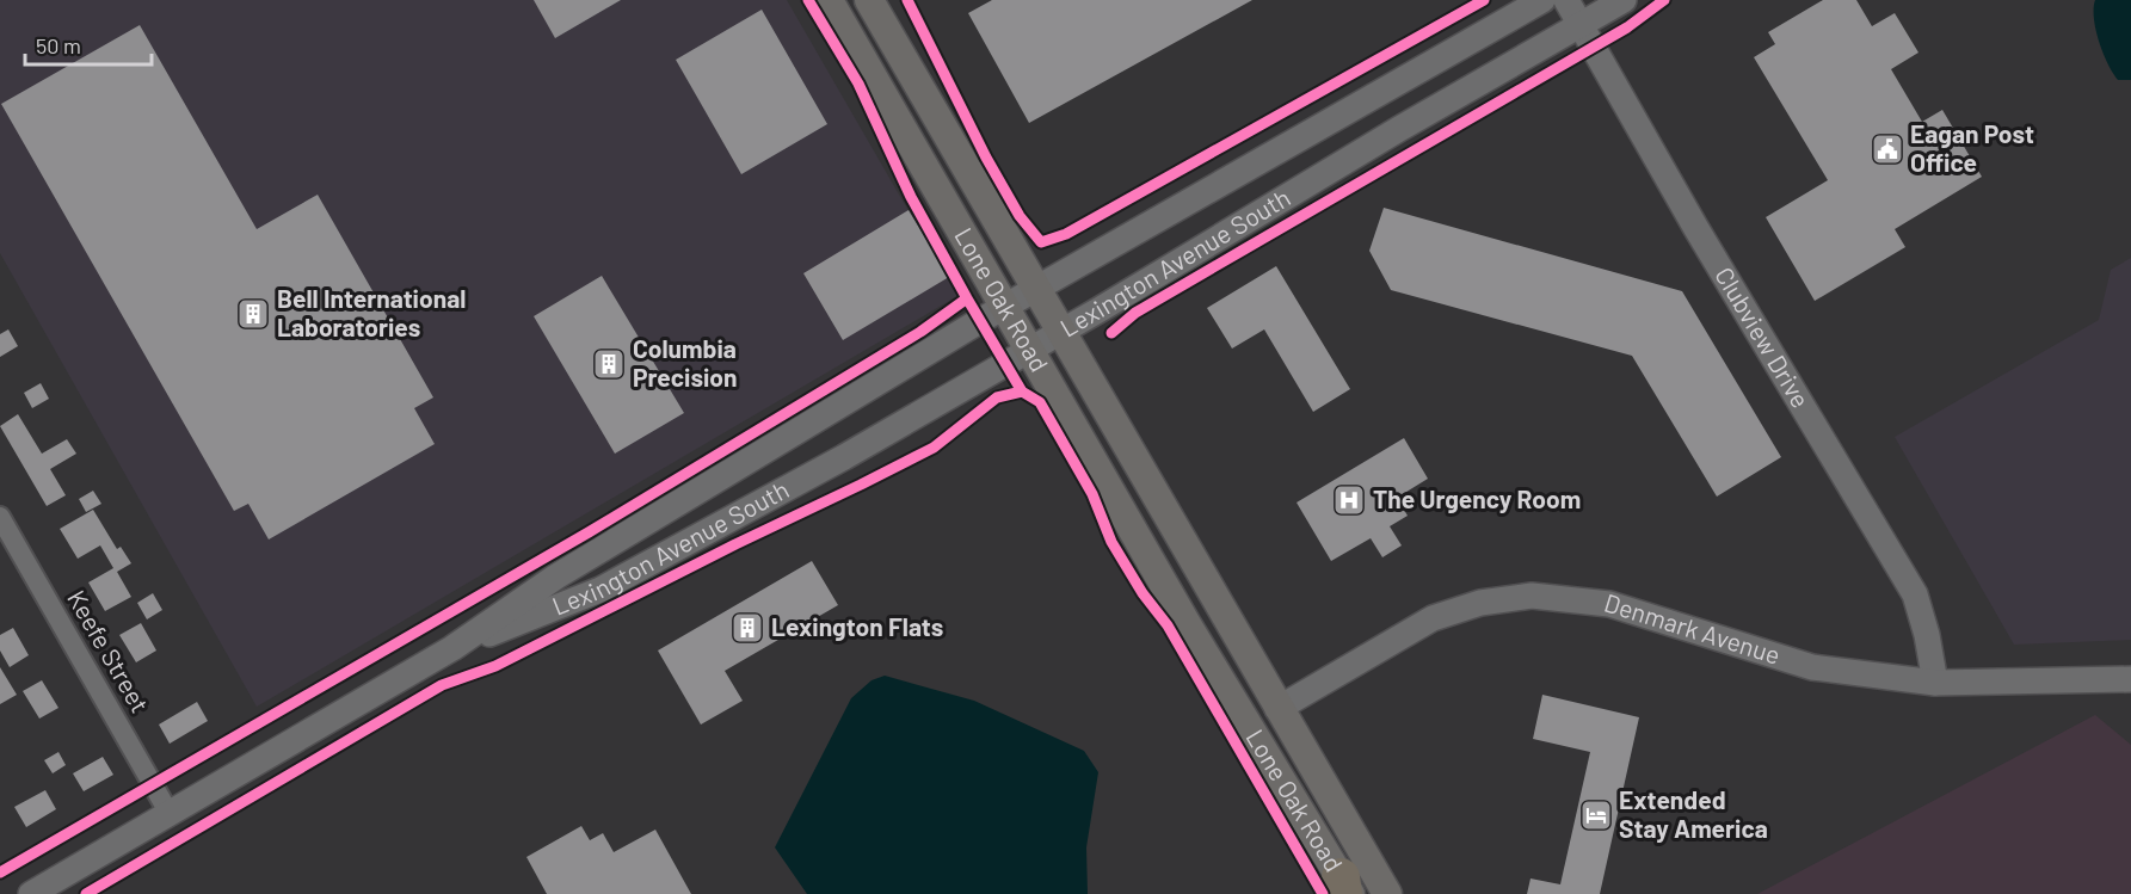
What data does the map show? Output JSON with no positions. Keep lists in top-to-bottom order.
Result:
{
  "streets": {
    "main road": ["Lone Oak Road"],
    "street": [
      "Lexington Avenue South",
      "Clubview Drive",
      "Denmark Avenue",
      "Keefe Street"
    ]
  },
  "crossings": [
    ["Lexington Avenue South", "Lone Oak Road"],
    ["Lexington Avenue South", "Clubview Drive"],
    ["Lexington Avenue South", "Keefe Street"],
    ["Lone Oak Road", "Denmark Avenue"],
    ["Clubview Drive", "Denmark Avenue"]
  ],
  "places": {
    "public building": ["Eagan Post Office"],
    "building": ["Bell International Laboratories", "Columbia Precision", "Lexington Flats"],
    "hospital": ["The Urgency Room"],
    "hotel": ["Extended Stay America"]
  },
  "scale_bar": "50 m"
}
